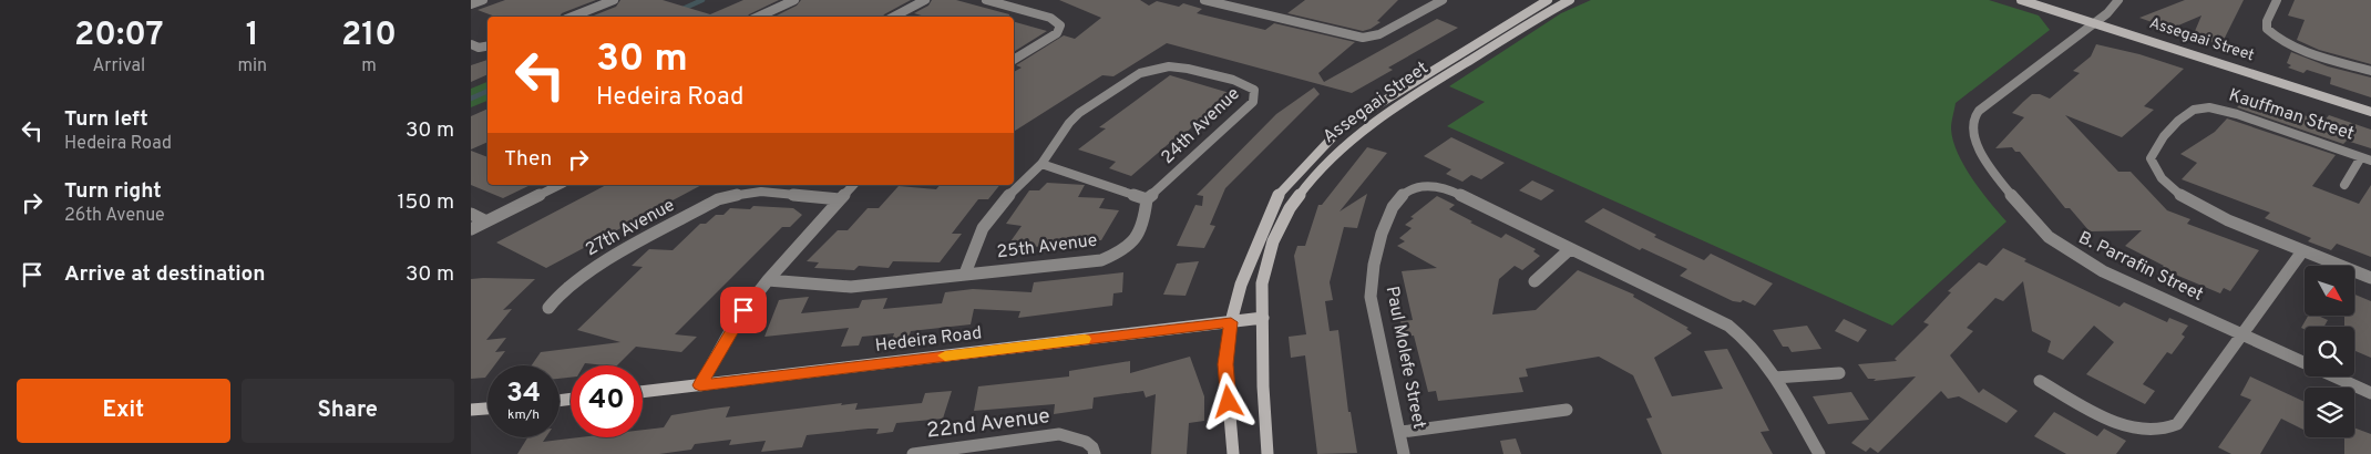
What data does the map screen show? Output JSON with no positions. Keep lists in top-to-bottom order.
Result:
{
  "streets": {
    "street": [
      "Assegaai Street",
      "Kauffman Street",
      "24th Avenue",
      "27th Avenue",
      "25th Avenue",
      "B. Parrafin Street",
      "Hedeira Road",
      "Paul Molefe Street",
      "22nd Avenue"
    ]
  },
  "crossings": [
    ["Assegaai Street", "B. Parrafin Street"],
    ["Assegaai Street", "Hedeira Road"],
    ["24th Avenue", "25th Avenue"]
  ],
  "north": "bottom right",
  "page": {
    "eta": [
      "20:07",
      "Arrival",
      "1",
      "min",
      "210",
      "m"
    ],
    "turn": ["30 m", "Hedeira Road"],
    "list": [
      {
        "name": "Turn left",
        "note": "Hedeira Road",
        "value": "30 m"
      },
      {
        "name": "Turn right",
        "note": "26th Avenue",
        "value": "150 m"
      },
      {
        "name": "Arrive at destination",
        "value": "30 m"
      }
    ],
    "then": "Then",
    "speed": "34 km/h",
    "limit": "40",
    "buttons": ["Exit", "Share"]
  }
}
